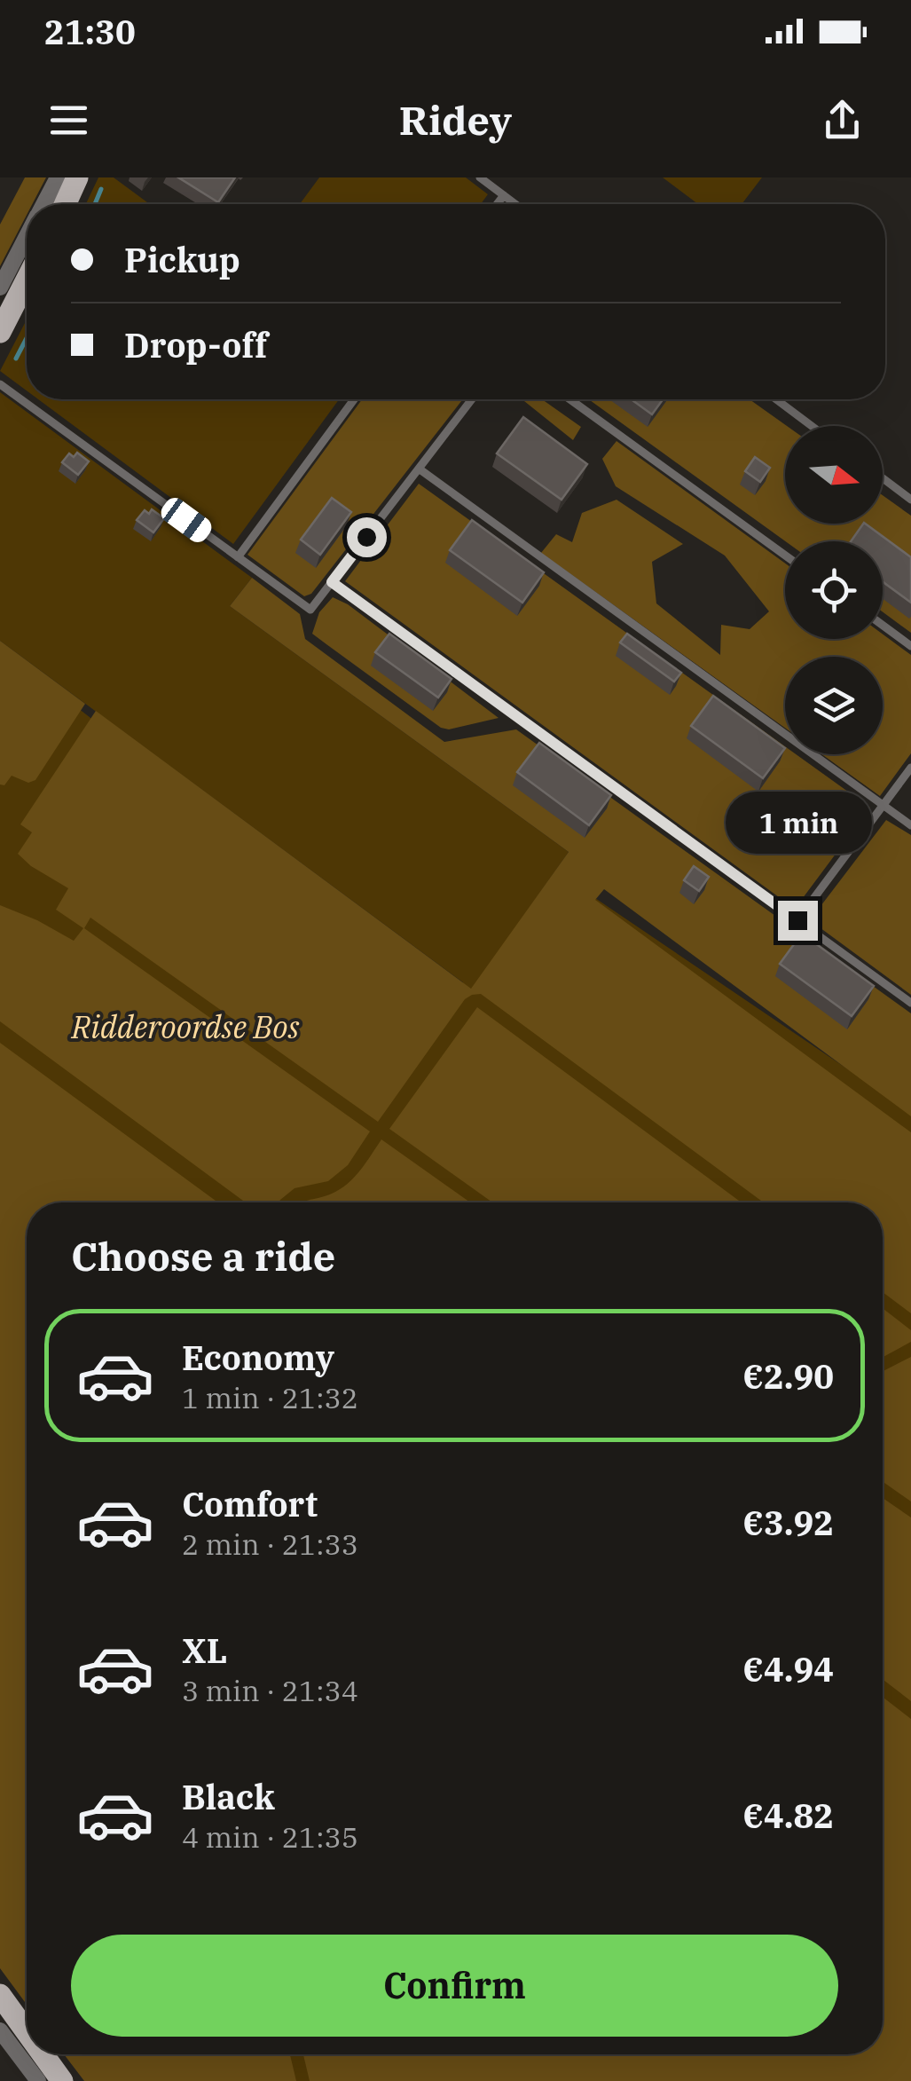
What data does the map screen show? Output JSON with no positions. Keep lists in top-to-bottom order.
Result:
{
  "parks": ["Ridderoordse Bos"],
  "north": "right",
  "page": {
    "status": "21:30",
    "header": "Ridey",
    "banner": ["Pickup", "Drop-off"],
    "bubble": "1 min",
    "heading": "Choose a ride",
    "list": [
      {
        "name": "Economy",
        "note": "1 min · 21:32",
        "value": "€2.90"
      },
      {
        "name": "Comfort",
        "note": "2 min · 21:33",
        "value": "€3.92"
      },
      {
        "name": "XL",
        "note": "3 min · 21:34",
        "value": "€4.94"
      },
      {
        "name": "Black",
        "note": "4 min · 21:35",
        "value": "€4.82"
      }
    ],
    "buttons": "Confirm"
  }
}
